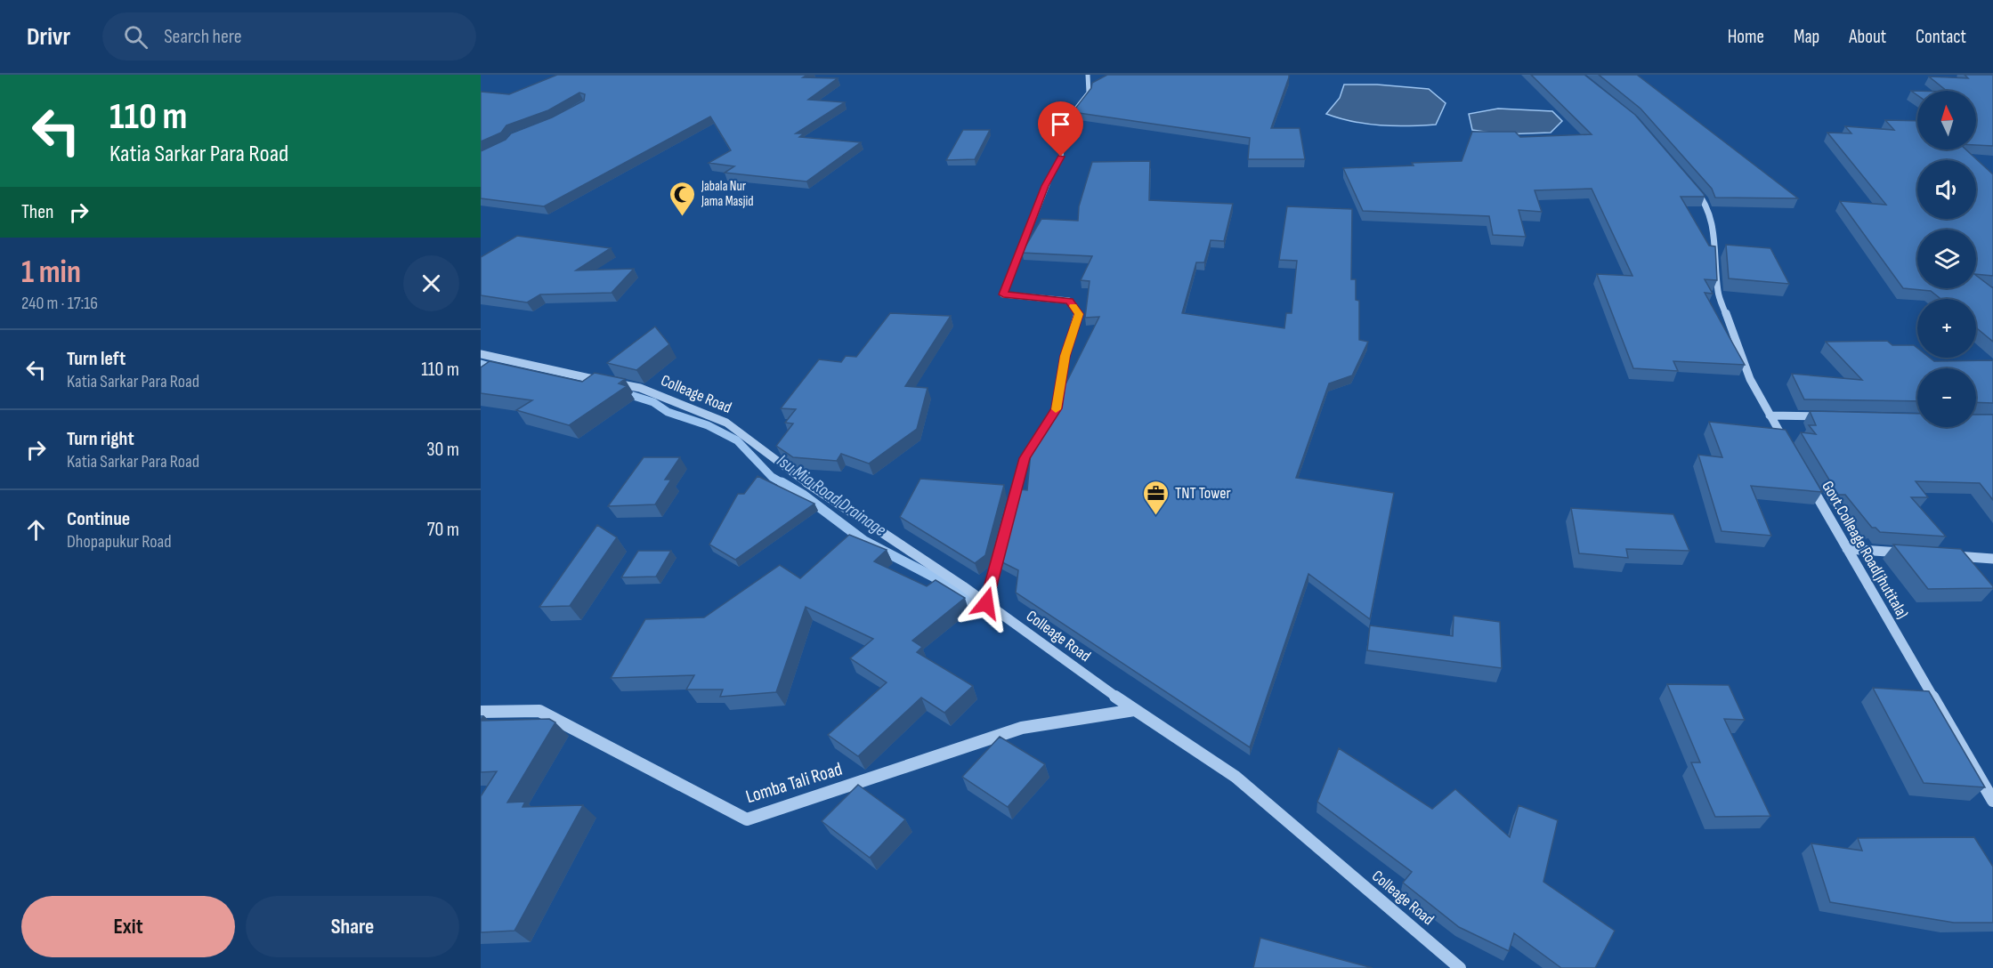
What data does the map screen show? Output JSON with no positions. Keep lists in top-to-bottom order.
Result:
{
  "streets": {
    "street": ["Colleage Road", "Govt.Colleage Road(jhutitala)", "Lomba Tali Road"]
  },
  "crossings": [
    ["Colleage Road", "Lomba Tali Road"]
  ],
  "water": ["Isu Mia Road Drainage"],
  "places": {
    "mosque": ["Jabala Nur Jama Masjid"],
    "office": ["TNT Tower"]
  },
  "north": "top",
  "page": {
    "header": "Drivr",
    "search": "Search here",
    "nav": [
      "Home",
      "Map",
      "About",
      "Contact"
    ],
    "turn": ["110 m", "Katia Sarkar Para Road"],
    "map_buttons": ["+", "−"],
    "then": "Then",
    "heading": ["1 min", "240 m · 17:16"],
    "list": [
      {
        "name": "Turn left",
        "note": "Katia Sarkar Para Road",
        "value": "110 m"
      },
      {
        "name": "Turn right",
        "note": "Katia Sarkar Para Road",
        "value": "30 m"
      },
      {
        "name": "Continue",
        "note": "Dhopapukur Road",
        "value": "70 m"
      }
    ],
    "buttons": ["Exit", "Share"]
  }
}
